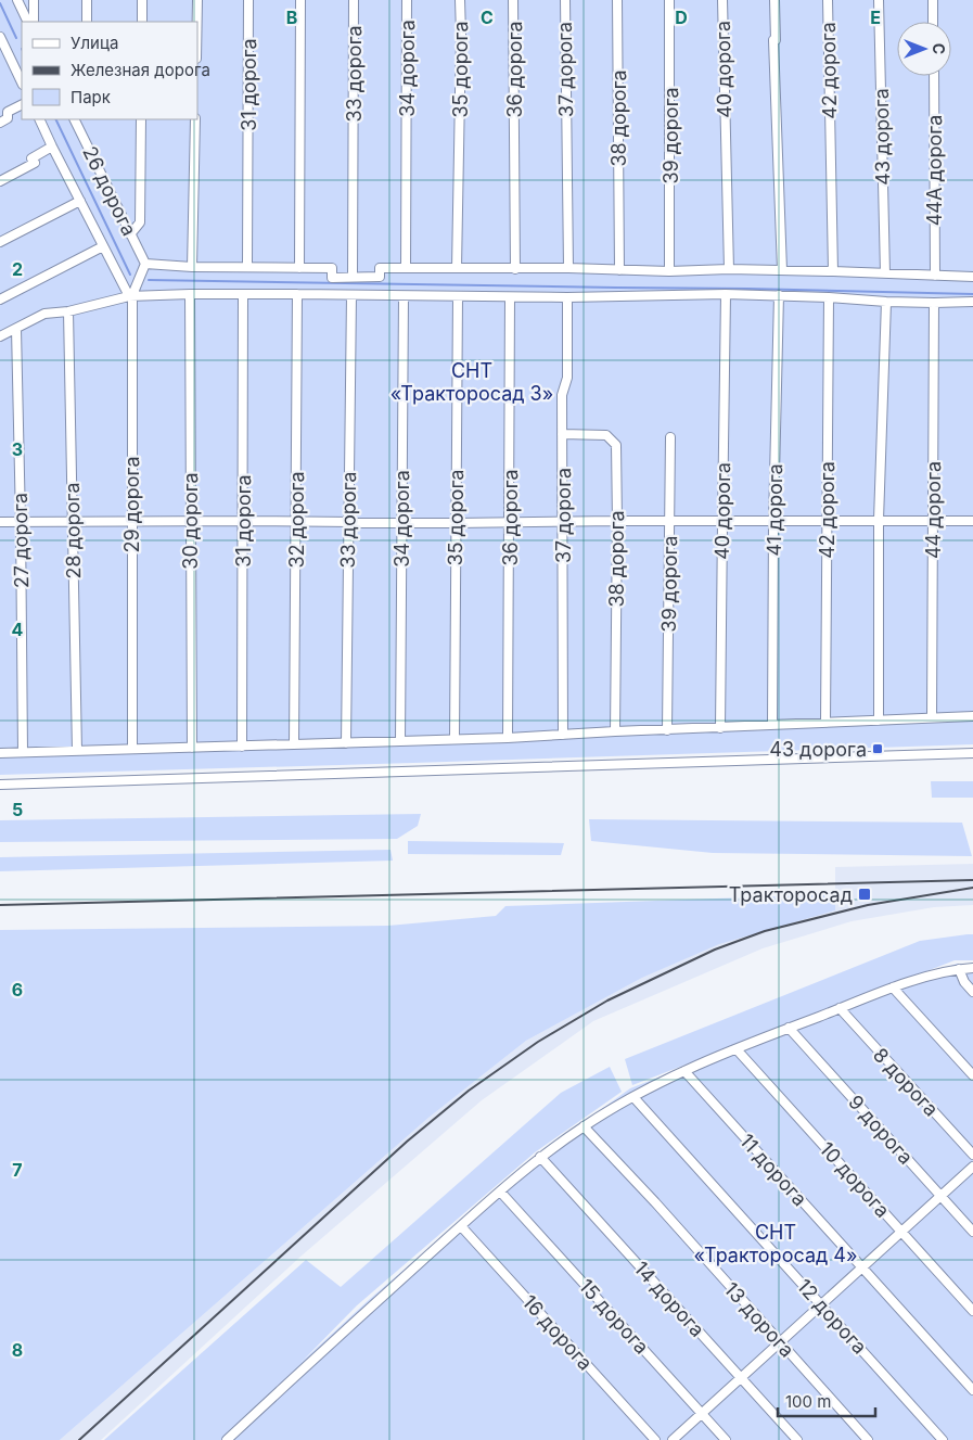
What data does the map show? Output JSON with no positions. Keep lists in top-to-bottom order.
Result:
{
  "streets": {
    "street": [
      "34 дорога",
      "35 дорога",
      "36 дорога",
      "37 дорога",
      "40 дорога",
      "42 дорога",
      "33 дорога",
      "31 дорога",
      "38 дорога",
      "39 дорога",
      "43 дорога",
      "44А дорога",
      "26 дорога",
      "29 дорога",
      "41 дорога",
      "44 дорога",
      "32 дорога",
      "30 дорога",
      "28 дорога",
      "27 дорога",
      "8 дорога",
      "9 дорога",
      "11 дорога",
      "10 дорога",
      "14 дорога",
      "15 дорога",
      "12 дорога",
      "13 дорога",
      "16 дорога"
    ]
  },
  "crossings": [
    ["37 дорога", "38 дорога"],
    ["26 дорога", "29 дорога"]
  ],
  "parks": ["СНТ «Тракторосад 3»", "СНТ «Тракторосад 4»"],
  "places": {
    "transit": ["43 дорога", "Тракторосад"]
  },
  "legend": ["Улица", "Железная дорога", "Парк"],
  "scale_bar": "100 m",
  "north": "right",
  "grid": {
    "columns": [
      "B",
      "C",
      "D",
      "E"
    ],
    "rows": [
      "2",
      "3",
      "4",
      "5",
      "6",
      "7",
      "8"
    ]
  }
}
